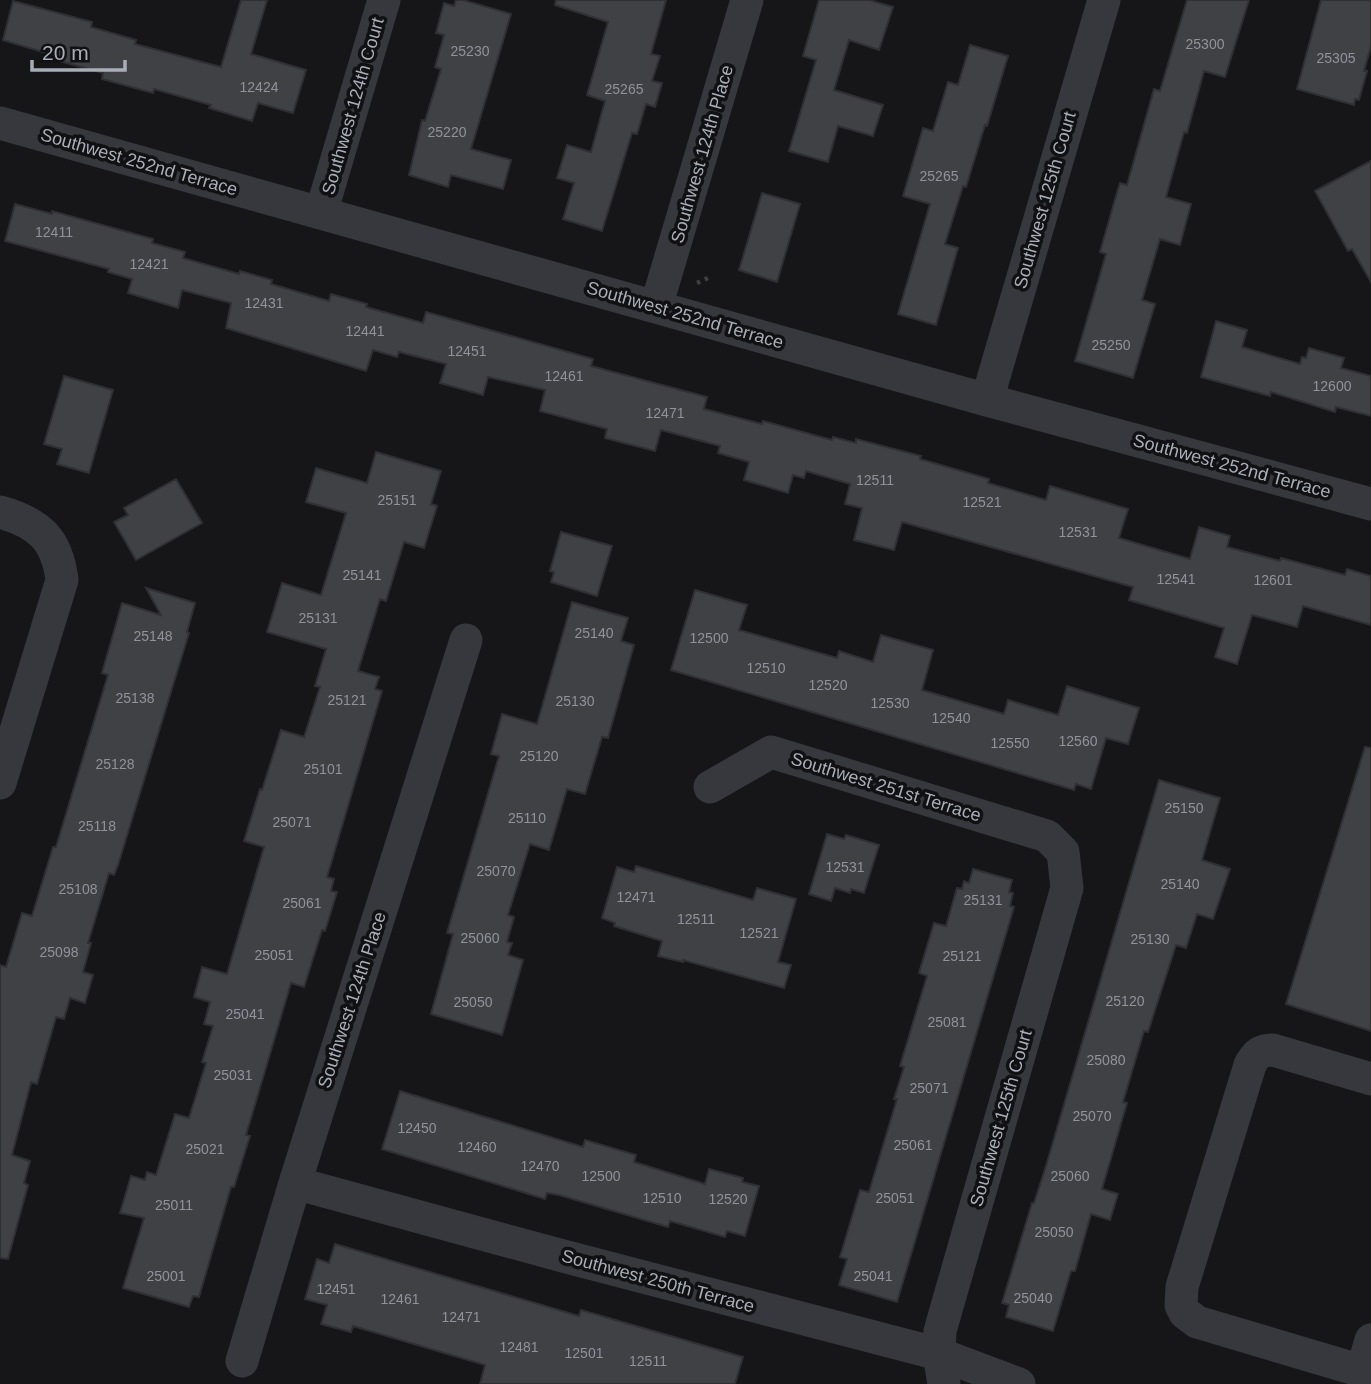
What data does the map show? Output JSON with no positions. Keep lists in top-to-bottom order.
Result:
{
  "streets": {
    "street": [
      "Southwest 124th Court",
      "Southwest 124th Place",
      "Southwest 252nd Terrace",
      "Southwest 125th Court",
      "Southwest 251st Terrace",
      "Southwest 250th Terrace"
    ]
  },
  "crossings": [
    ["Southwest 124th Court", "Southwest 252nd Terrace"],
    ["Southwest 124th Place", "Southwest 252nd Terrace"],
    ["Southwest 124th Place", "Southwest 250th Terrace"],
    ["Southwest 252nd Terrace", "Southwest 125th Court"],
    ["Southwest 125th Court", "Southwest 251st Terrace"],
    ["Southwest 125th Court", "Southwest 250th Terrace"]
  ],
  "house_numbers": [
    "25300",
    "25230",
    "25305",
    "12424",
    "25265",
    "25220",
    "25265",
    "12411",
    "12421",
    "12431",
    "12441",
    "25250",
    "12451",
    "12461",
    "12600",
    "12471",
    "12511",
    "25151",
    "12521",
    "12531",
    "25141",
    "12541",
    "12601",
    "25131",
    "25140",
    "25148",
    "12500",
    "12510",
    "12520",
    "25138",
    "25121",
    "25130",
    "12530",
    "12540",
    "12560",
    "12550",
    "25120",
    "25128",
    "25101",
    "25150",
    "25110",
    "25071",
    "25118",
    "12531",
    "25070",
    "25140",
    "25108",
    "12471",
    "25131",
    "25061",
    "12511",
    "12521",
    "25060",
    "25130",
    "25098",
    "25051",
    "25121",
    "25120",
    "25050",
    "25041",
    "25081",
    "25080",
    "25031",
    "25071",
    "25070",
    "12450",
    "25061",
    "12460",
    "25021",
    "12470",
    "12500",
    "25060",
    "12510",
    "25051",
    "12520",
    "25011",
    "25050",
    "25001",
    "25041",
    "12451",
    "25040",
    "12461",
    "12471",
    "12481",
    "12501",
    "12511"
  ],
  "scale_bar": "20 m"
}
